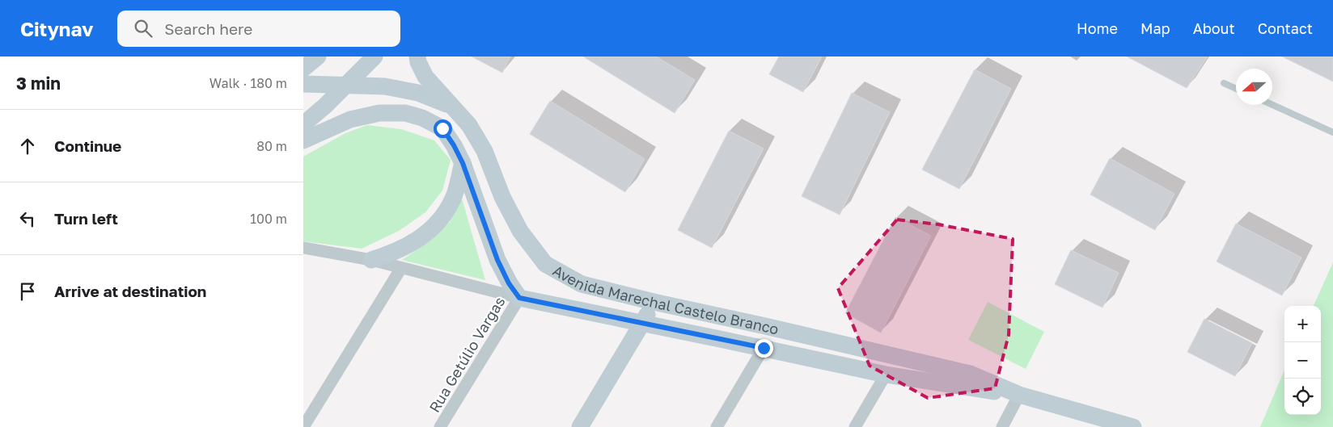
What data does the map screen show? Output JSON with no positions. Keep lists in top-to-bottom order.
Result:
{
  "streets": {
    "street": ["Avenida Marechal Castelo Branco", "Rua Getúlio Vargas"]
  },
  "crossings": [
    ["Avenida Marechal Castelo Branco", "Rua Getúlio Vargas"]
  ],
  "north": "left",
  "page": {
    "header": "Citynav",
    "search": "Search here",
    "nav": [
      "Home",
      "Map",
      "About",
      "Contact"
    ],
    "heading": ["3 min", "Walk · 180 m"],
    "list": [
      ["Continue", "80 m"],
      ["Turn left", "100 m"],
      "Arrive at destination"
    ],
    "map_buttons": ["+", "−"]
  }
}
